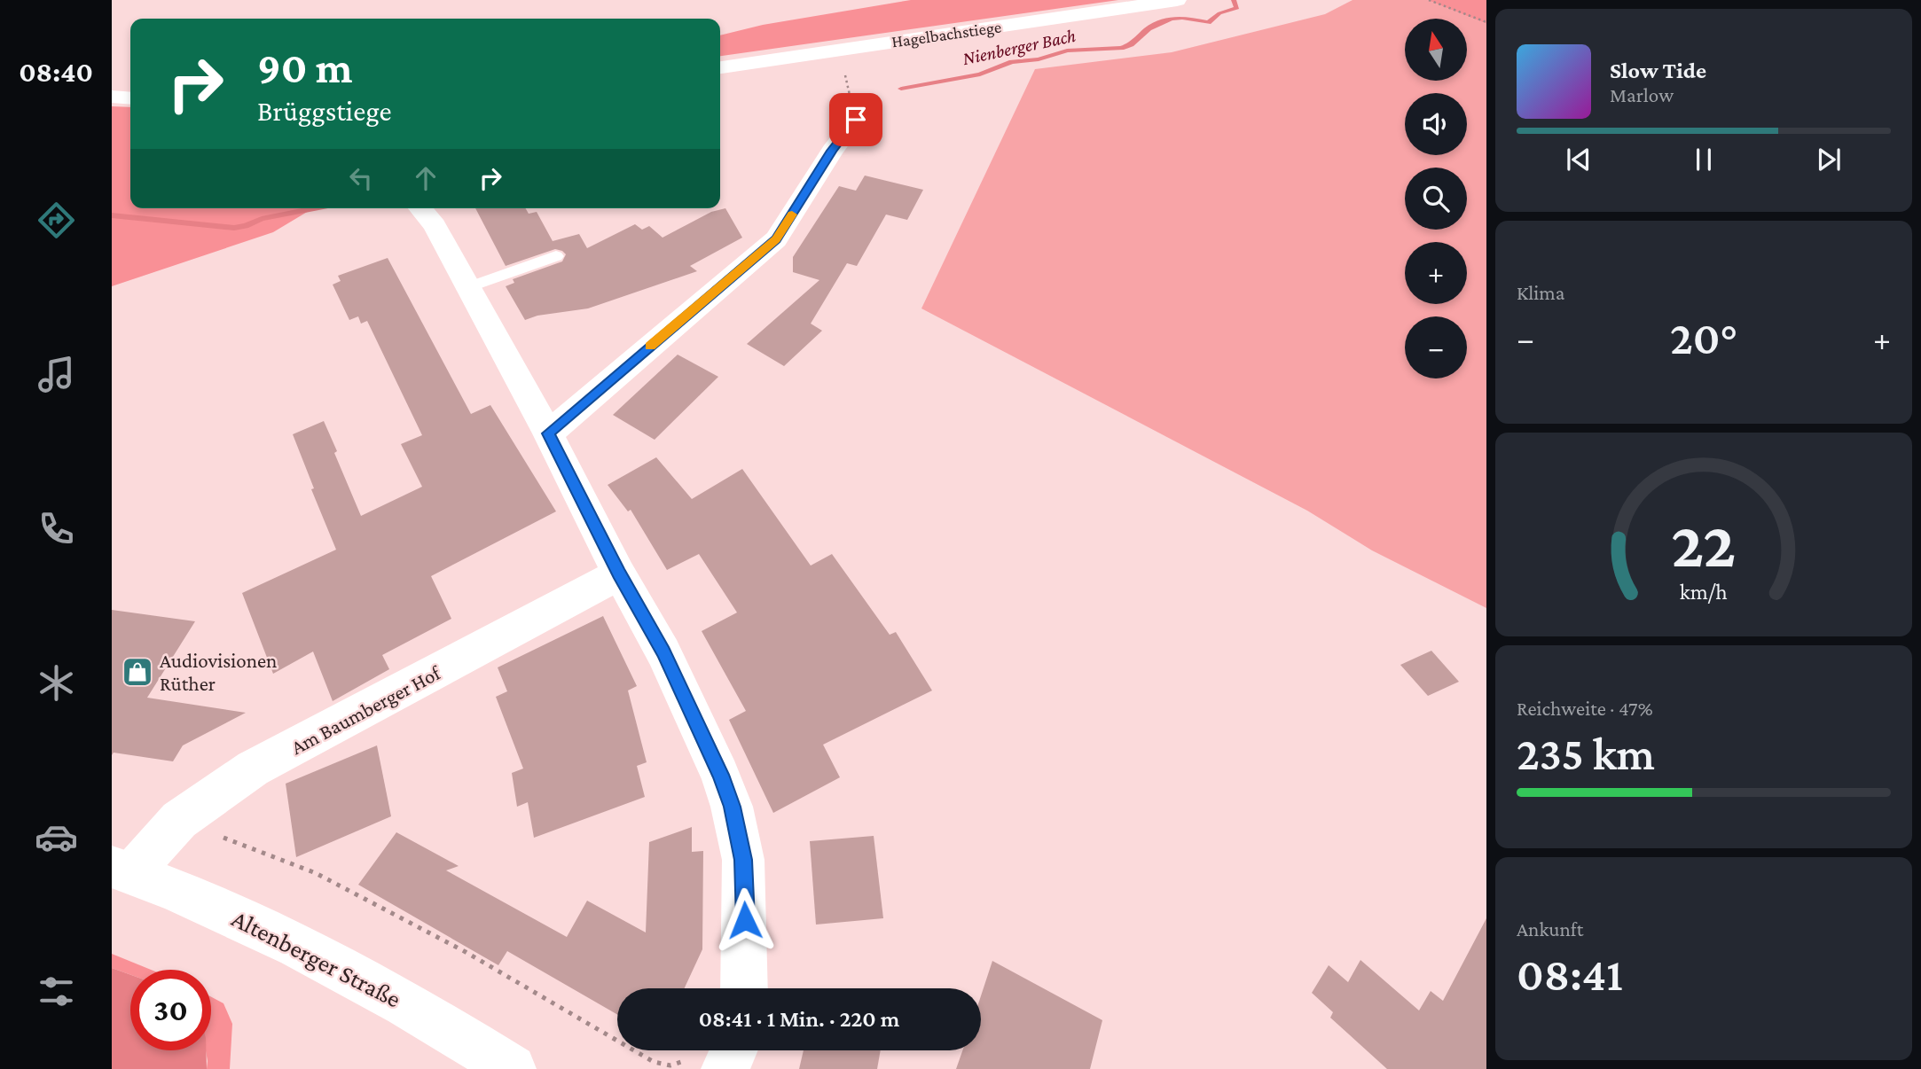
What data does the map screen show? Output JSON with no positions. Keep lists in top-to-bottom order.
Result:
{
  "streets": {
    "street": ["Hagelbachstiege", "Am Baumberger Hof", "Altenberger Straße"]
  },
  "crossings": [
    ["Am Baumberger Hof", "Altenberger Straße"]
  ],
  "water": ["Nienberger Bach"],
  "places": {
    "shop": ["Audiovisionen Rüther"]
  },
  "north": "top",
  "page": {
    "tabs": "08:40",
    "map_buttons": ["+", "−"],
    "turn": ["90 m", "Brüggstiege"],
    "song": ["Slow Tide", "Marlow"],
    "tile": [
      "Klima",
      ["Reichweite · 47%", "235 km"],
      ["Ankunft", "08:41"]
    ],
    "heat": ["−", "20°", "+"],
    "limit": "30",
    "trip": "08:41 · 1 Min. · 220 m",
    "gauge": ["22", "km/h"]
  }
}
